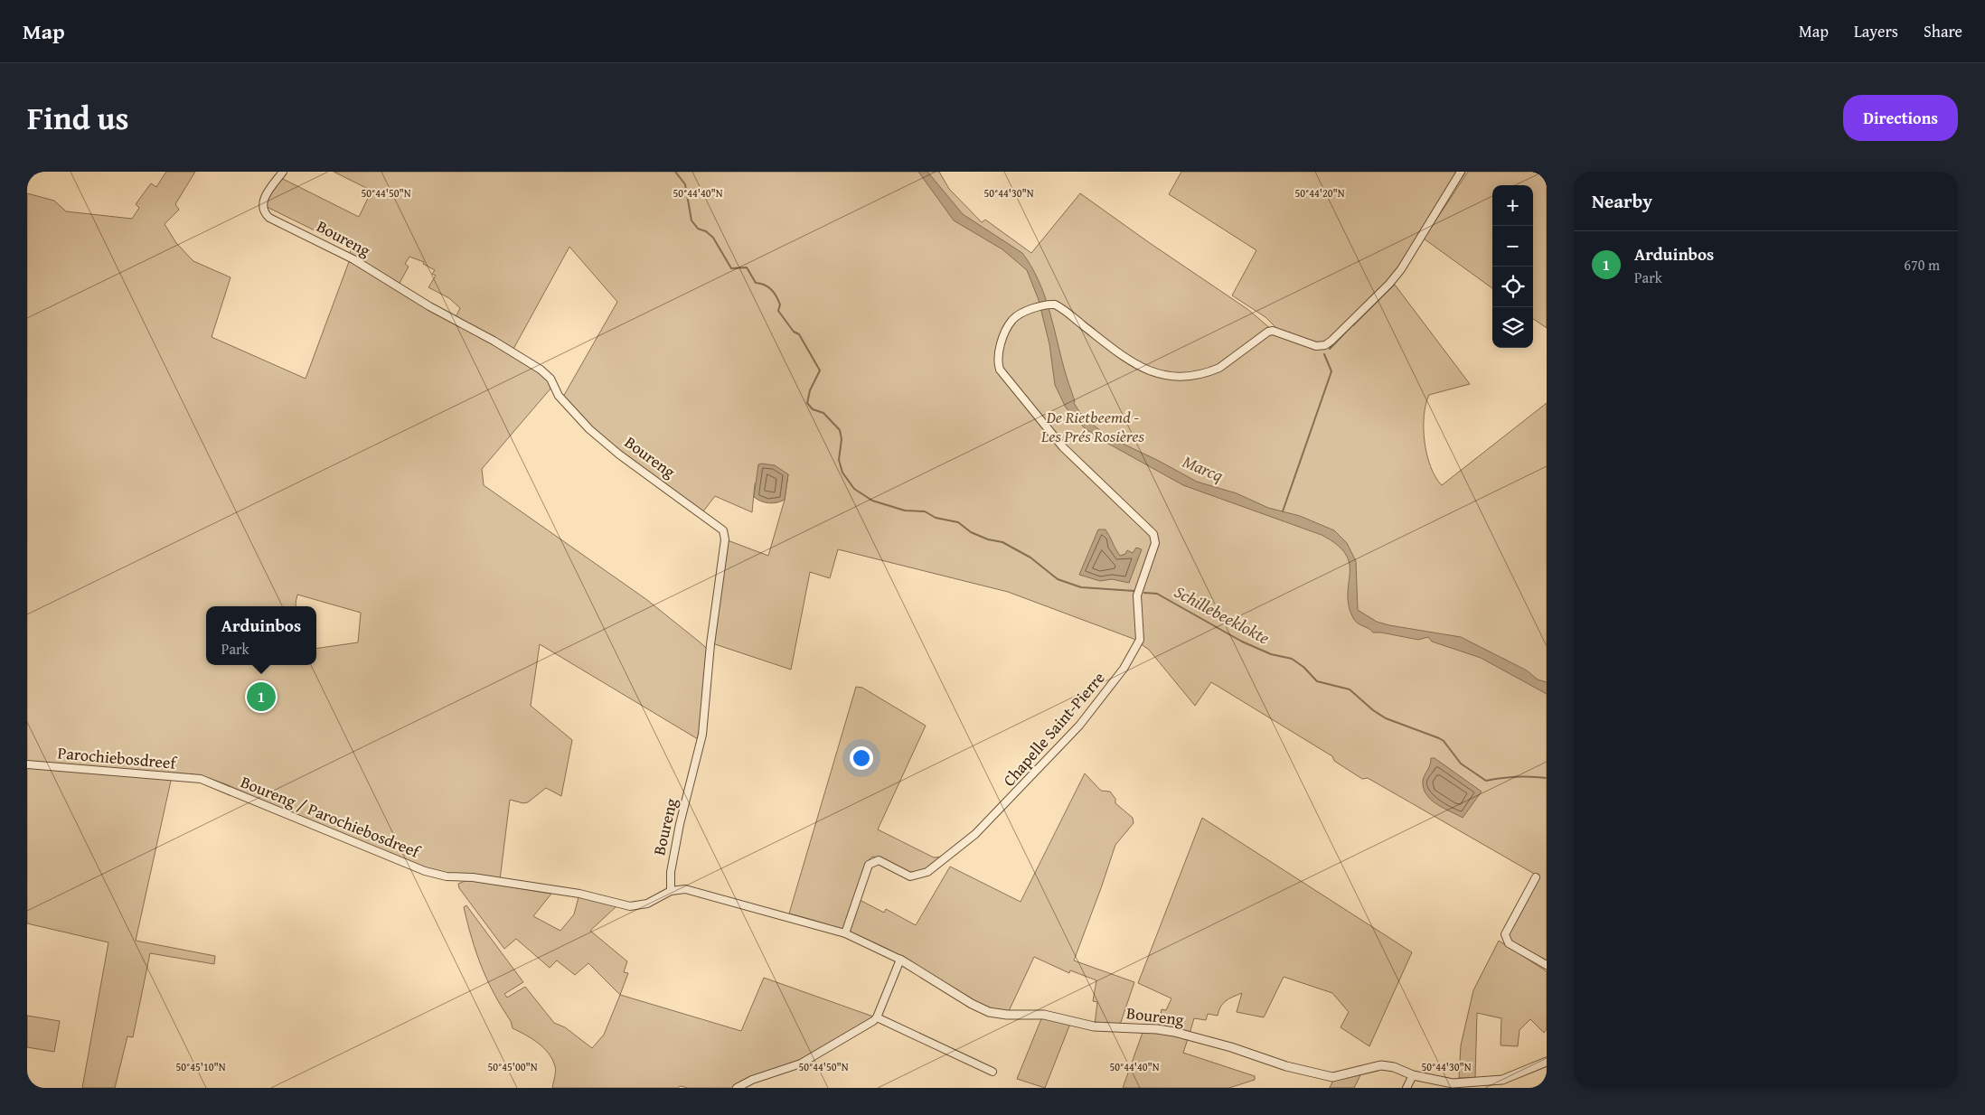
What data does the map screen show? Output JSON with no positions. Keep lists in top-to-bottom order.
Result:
{
  "streets": {
    "street": [
      "Boureng",
      "Chapelle Saint-Pierre",
      "Parochiebosdreef",
      "Boureng / Parochiebosdreef"
    ]
  },
  "crossings": [
    ["Boureng", "Chapelle Saint-Pierre"],
    ["Boureng", "Boureng / Parochiebosdreef"],
    ["Parochiebosdreef", "Boureng / Parochiebosdreef"]
  ],
  "water": ["Marcq", "Schillebeeklokte"],
  "parks": ["De Rietbeemd - Les Prés Rosières"],
  "page": {
    "header": "Map",
    "nav": ["Map", "Layers", "Share"],
    "title": "Find us",
    "buttons": "Directions",
    "heading": "Nearby",
    "map_buttons": ["+", "−"],
    "list": [
      {
        "mark": "1",
        "name": "Arduinbos",
        "note": "Park",
        "value": "670 m"
      }
    ],
    "popup": ["Arduinbos", "Park"],
    "pins": "1"
  },
  "coordinates": [
    "50°44'20\"N",
    "50°44'50\"N",
    "50°44'40\"N",
    "50°44'30\"N",
    "50°45'10\"N",
    "50°45'00\"N"
  ]
}
